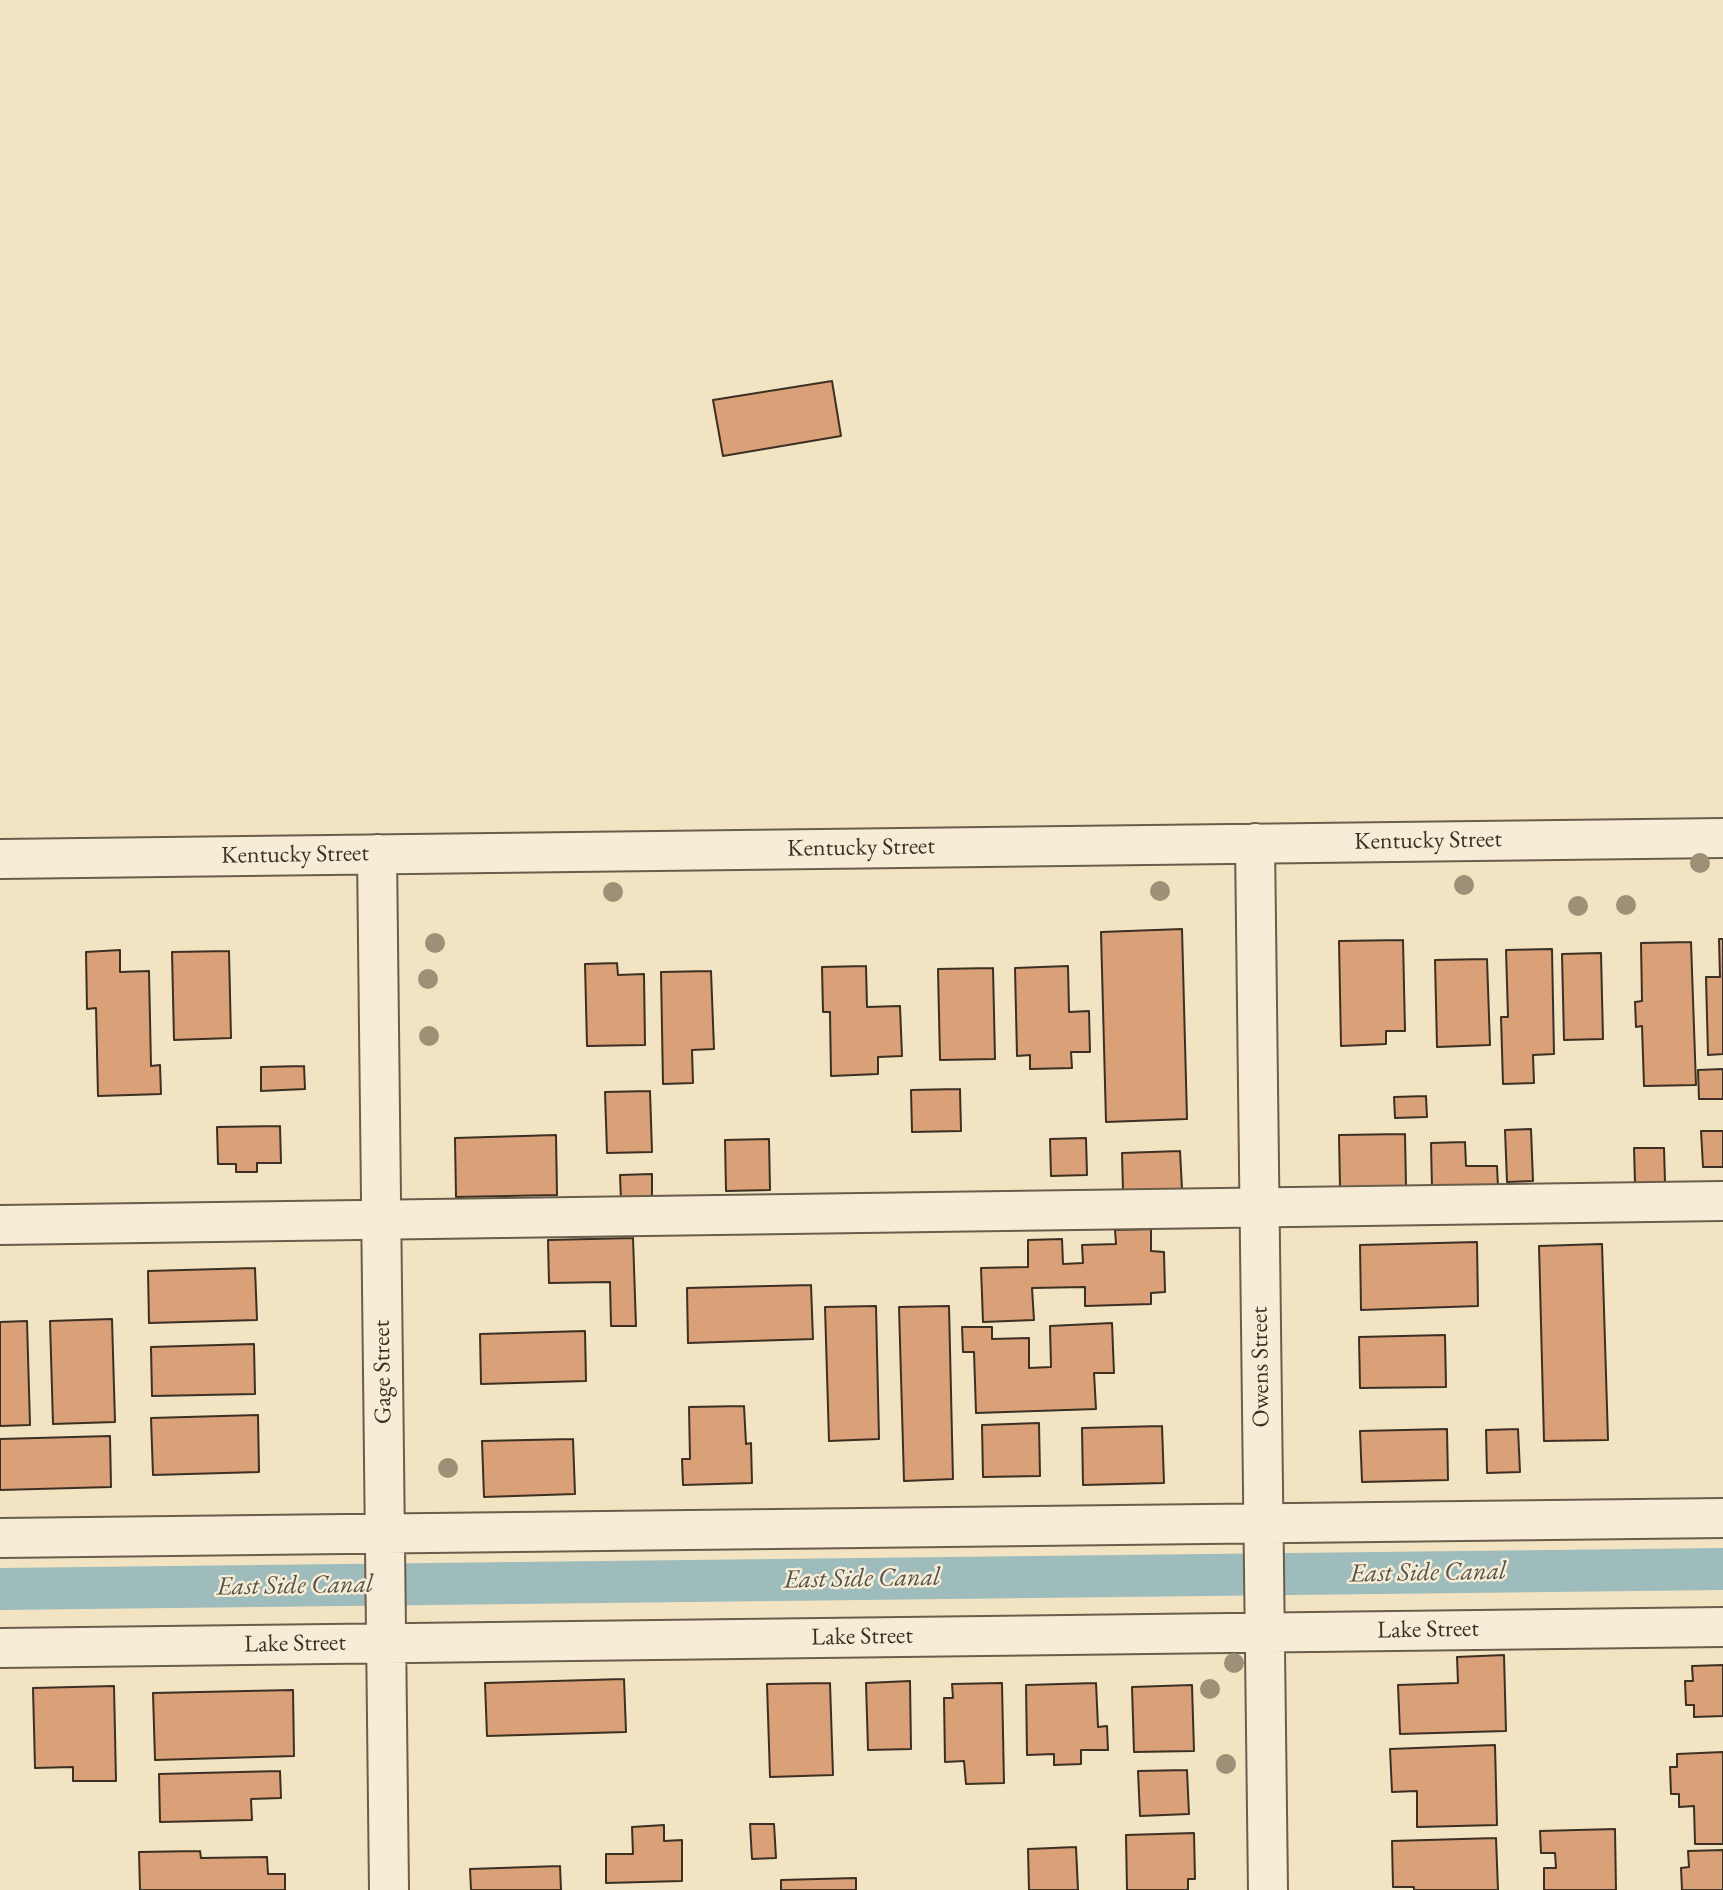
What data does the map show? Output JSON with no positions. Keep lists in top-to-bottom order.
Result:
{
  "streets": {
    "street": [
      "Kentucky Street",
      "Owens Street",
      "Gage Street",
      "Lake Street"
    ]
  },
  "crossings": [
    ["Kentucky Street", "Owens Street"],
    ["Kentucky Street", "Gage Street"],
    ["Owens Street", "Lake Street"],
    ["Gage Street", "Lake Street"]
  ],
  "water": ["East Side Canal"]
}
